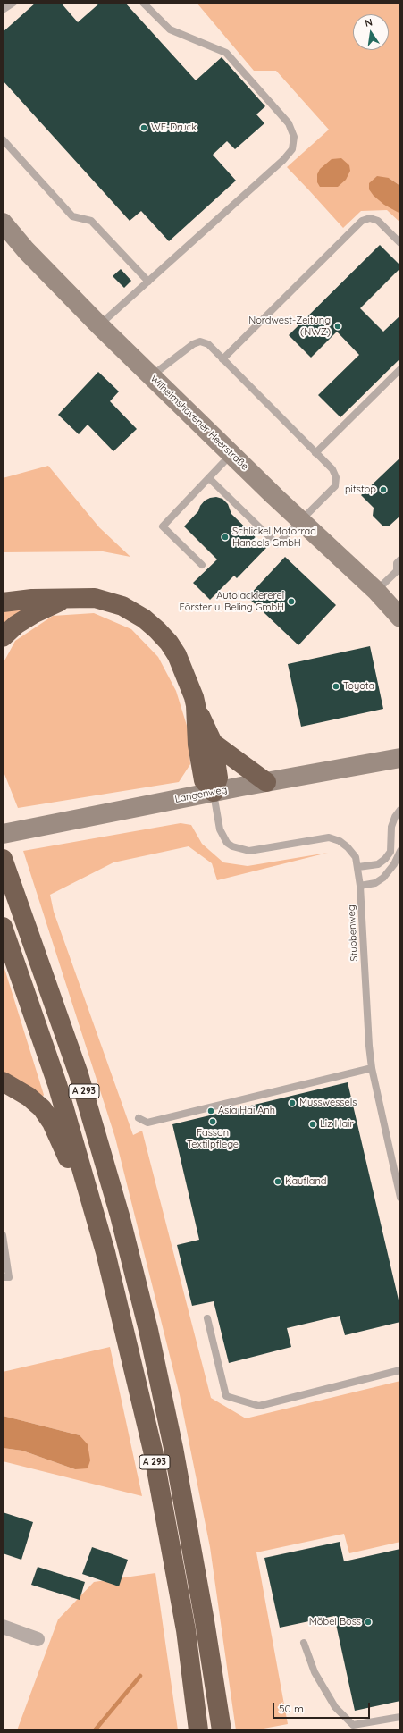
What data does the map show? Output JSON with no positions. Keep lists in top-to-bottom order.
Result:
{
  "streets": {
    "highway": ["A 293"],
    "street": ["Wilhelmshavener Heerstraße", "Langenweg"],
    "lane": ["Stubbenweg"]
  },
  "crossings": [
    ["Langenweg", "Stubbenweg"]
  ],
  "places": [
    "WE-Druck",
    "Nordwest-Zeitung (NWZ)",
    "pitstop",
    "Schlickel Motorrad Handels GmbH",
    "Autolackiererei Förster u. Beling GmbH",
    "Toyota",
    "Musswessels",
    "Asia Hai Anh",
    "Fasson Textilpflege",
    "Liz Hair",
    "Kaufland",
    "Möbel Boss"
  ],
  "scale_bar": "50 m",
  "north": "top"
}
